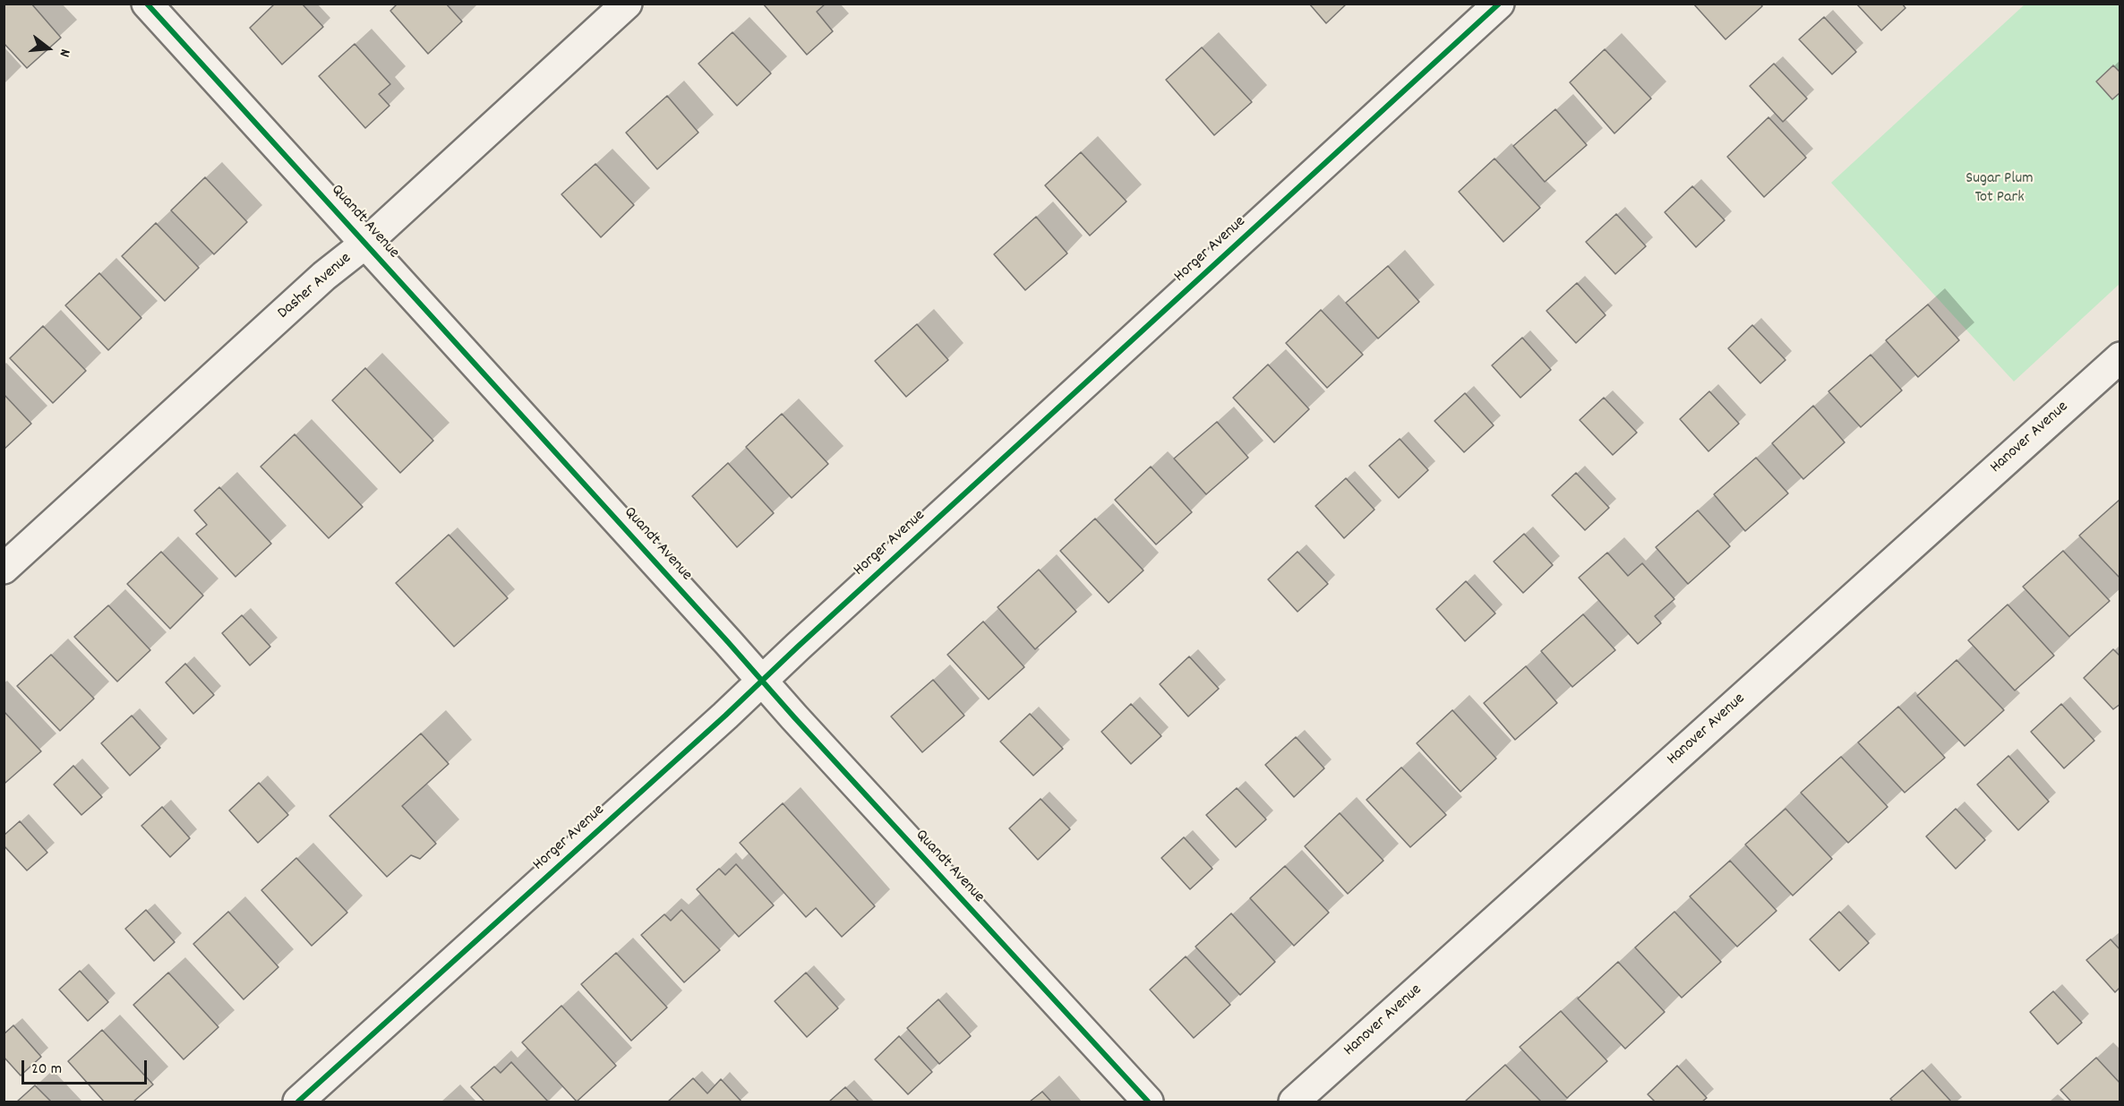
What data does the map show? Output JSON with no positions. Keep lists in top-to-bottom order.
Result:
{
  "streets": {
    "street": [
      "Quandt Avenue",
      "Horger Avenue",
      "Dasher Avenue",
      "Hanover Avenue"
    ]
  },
  "crossings": [
    ["Quandt Avenue", "Horger Avenue"],
    ["Quandt Avenue", "Dasher Avenue"]
  ],
  "parks": ["Sugar Plum Tot Park"],
  "scale_bar": "20 m",
  "north": "right"
}
